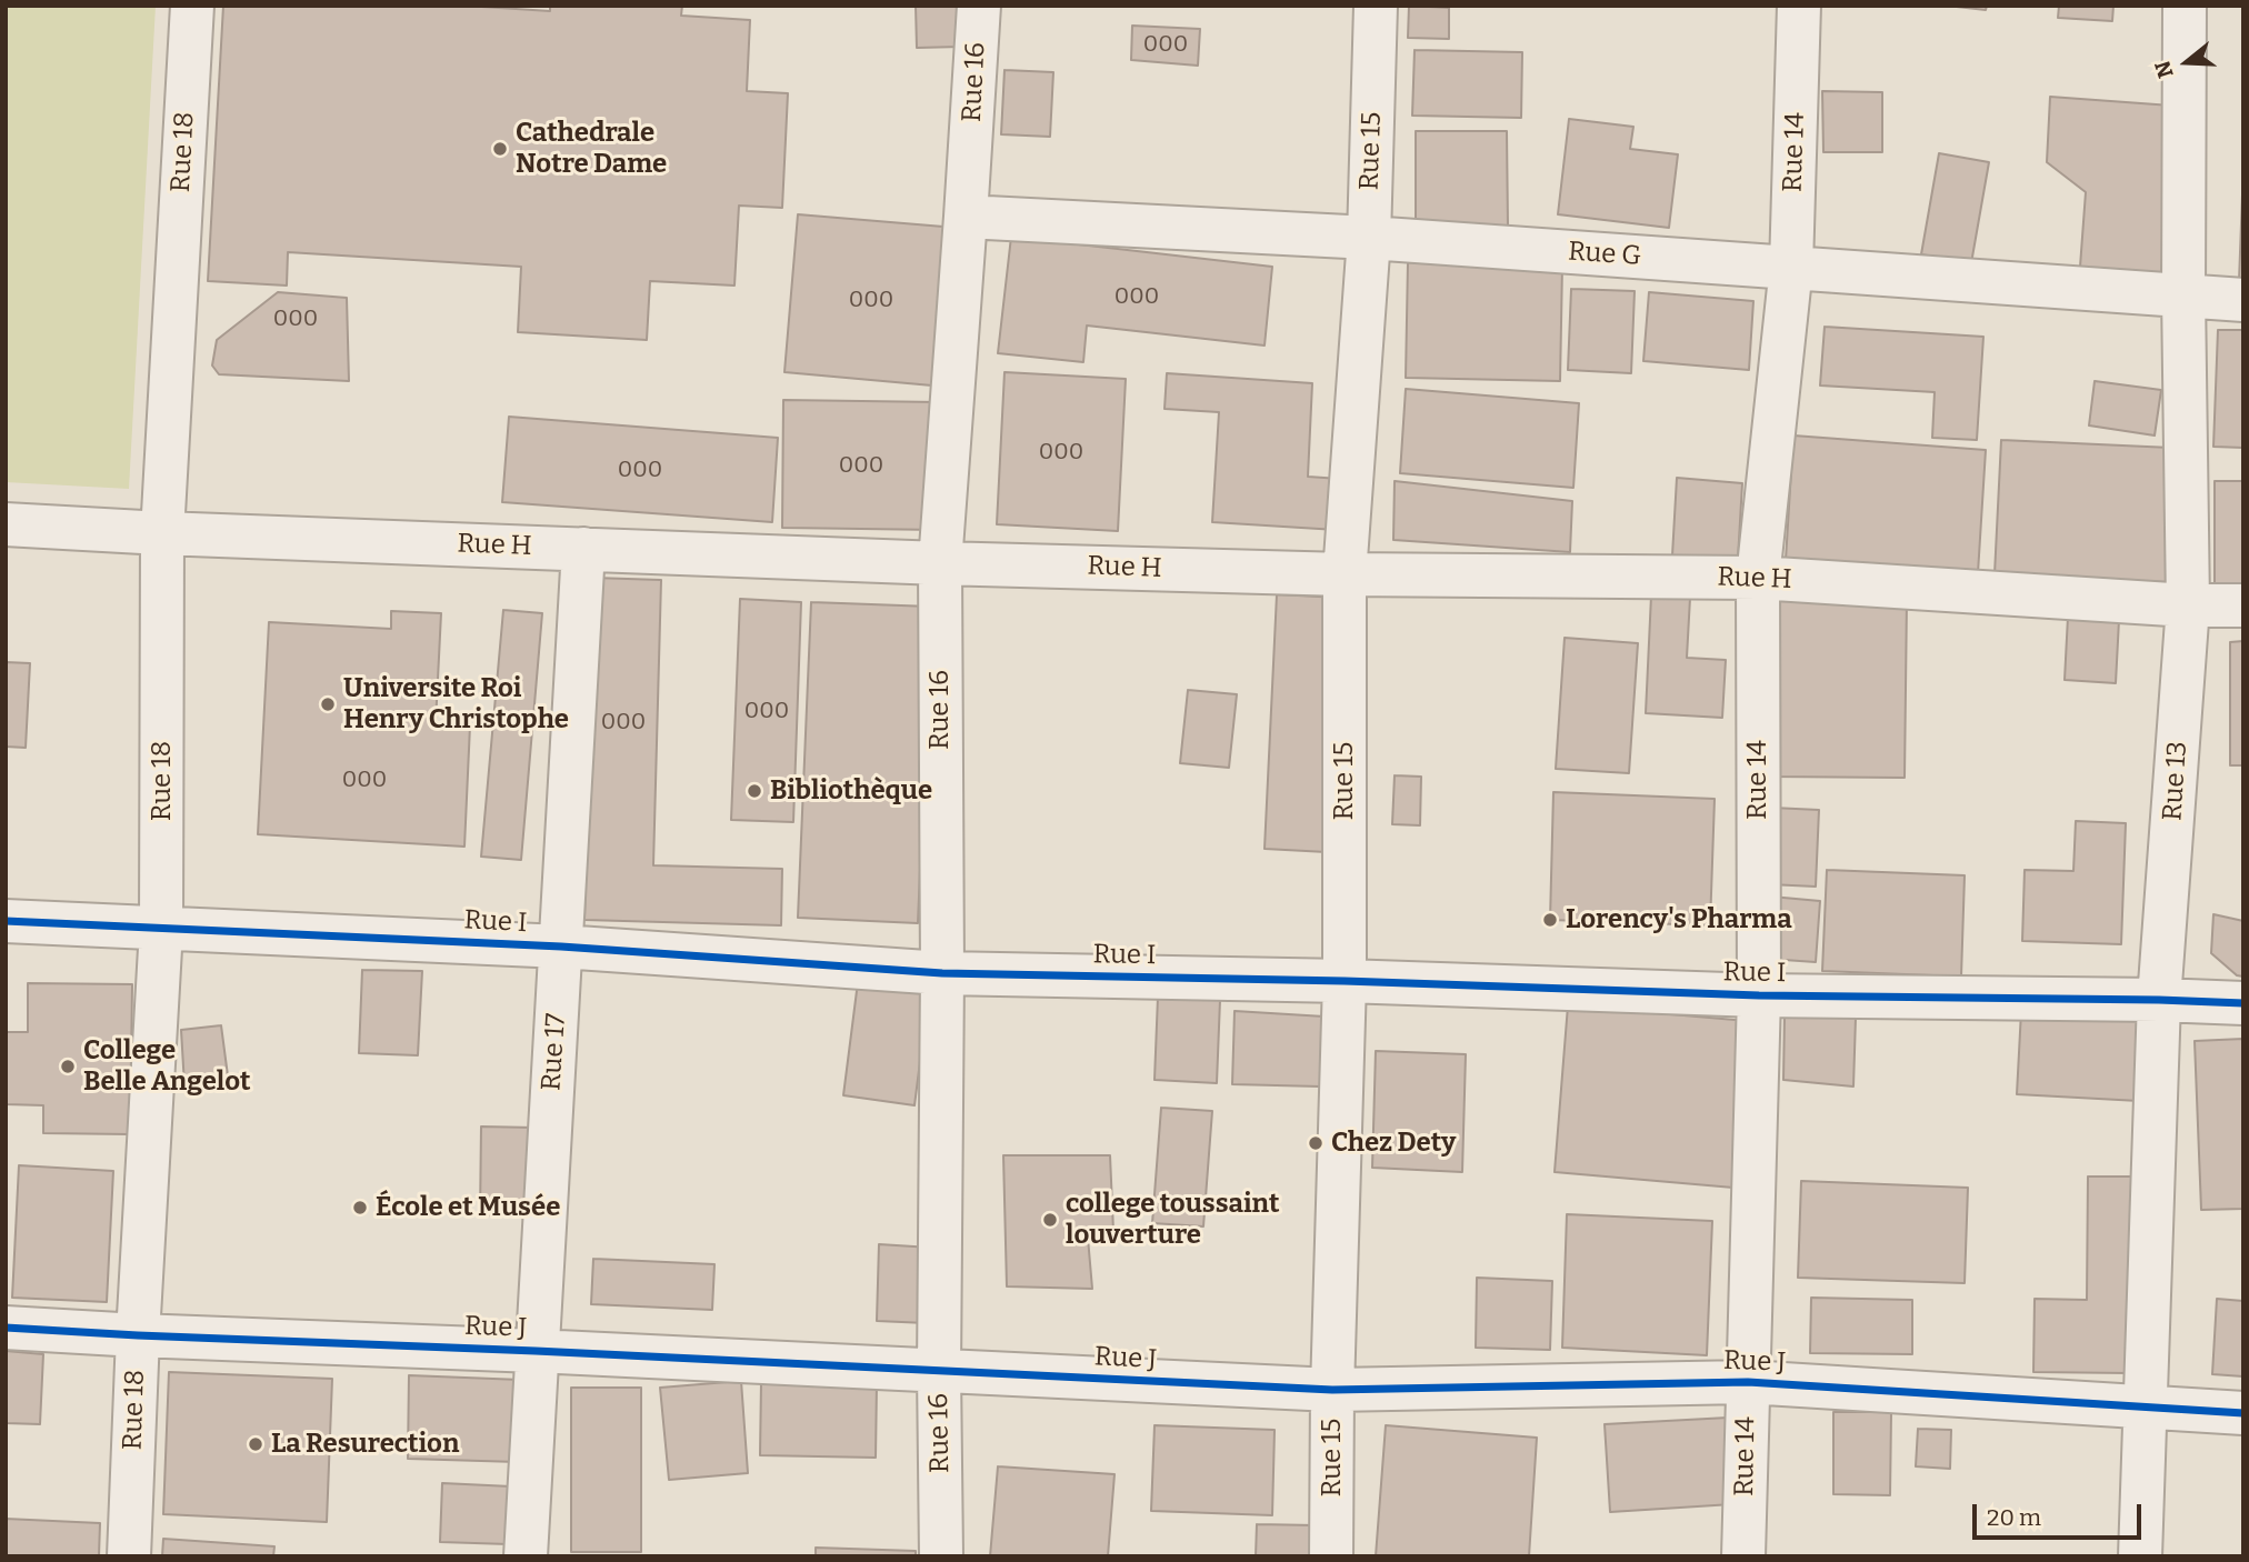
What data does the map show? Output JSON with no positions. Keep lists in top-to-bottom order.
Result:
{
  "streets": {
    "street": [
      "Rue 16",
      "Rue 15",
      "Rue 18",
      "Rue 14",
      "Rue G",
      "Rue H",
      "Rue 13",
      "Rue I",
      "Rue 17",
      "Rue J"
    ]
  },
  "crossings": [
    ["Rue 16", "Rue G"],
    ["Rue 16", "Rue H"],
    ["Rue 16", "Rue I"],
    ["Rue 16", "Rue J"],
    ["Rue 15", "Rue G"],
    ["Rue 15", "Rue H"],
    ["Rue 15", "Rue I"],
    ["Rue 15", "Rue J"],
    ["Rue 18", "Rue H"],
    ["Rue 18", "Rue I"],
    ["Rue 18", "Rue J"],
    ["Rue 14", "Rue G"],
    ["Rue 14", "Rue H"],
    ["Rue 14", "Rue I"],
    ["Rue 14", "Rue J"],
    ["Rue G", "Rue 13"],
    ["Rue H", "Rue 13"],
    ["Rue H", "Rue 17"],
    ["Rue 13", "Rue I"],
    ["Rue 13", "Rue J"],
    ["Rue I", "Rue 17"],
    ["Rue 17", "Rue J"]
  ],
  "places": [
    "Cathedrale Notre Dame",
    "Universite Roi Henry Christophe",
    "Bibliothèque",
    "Lorency's Pharma",
    "College Belle Angelot",
    "Chez Dety",
    "École et Musée",
    "college toussaint louverture",
    "La Resurection"
  ],
  "house_numbers": [
    "000",
    "000",
    "000",
    "000",
    "000",
    "000",
    "000",
    "000",
    "000",
    "000"
  ],
  "scale_bar": "20 m",
  "north": "left"
}
